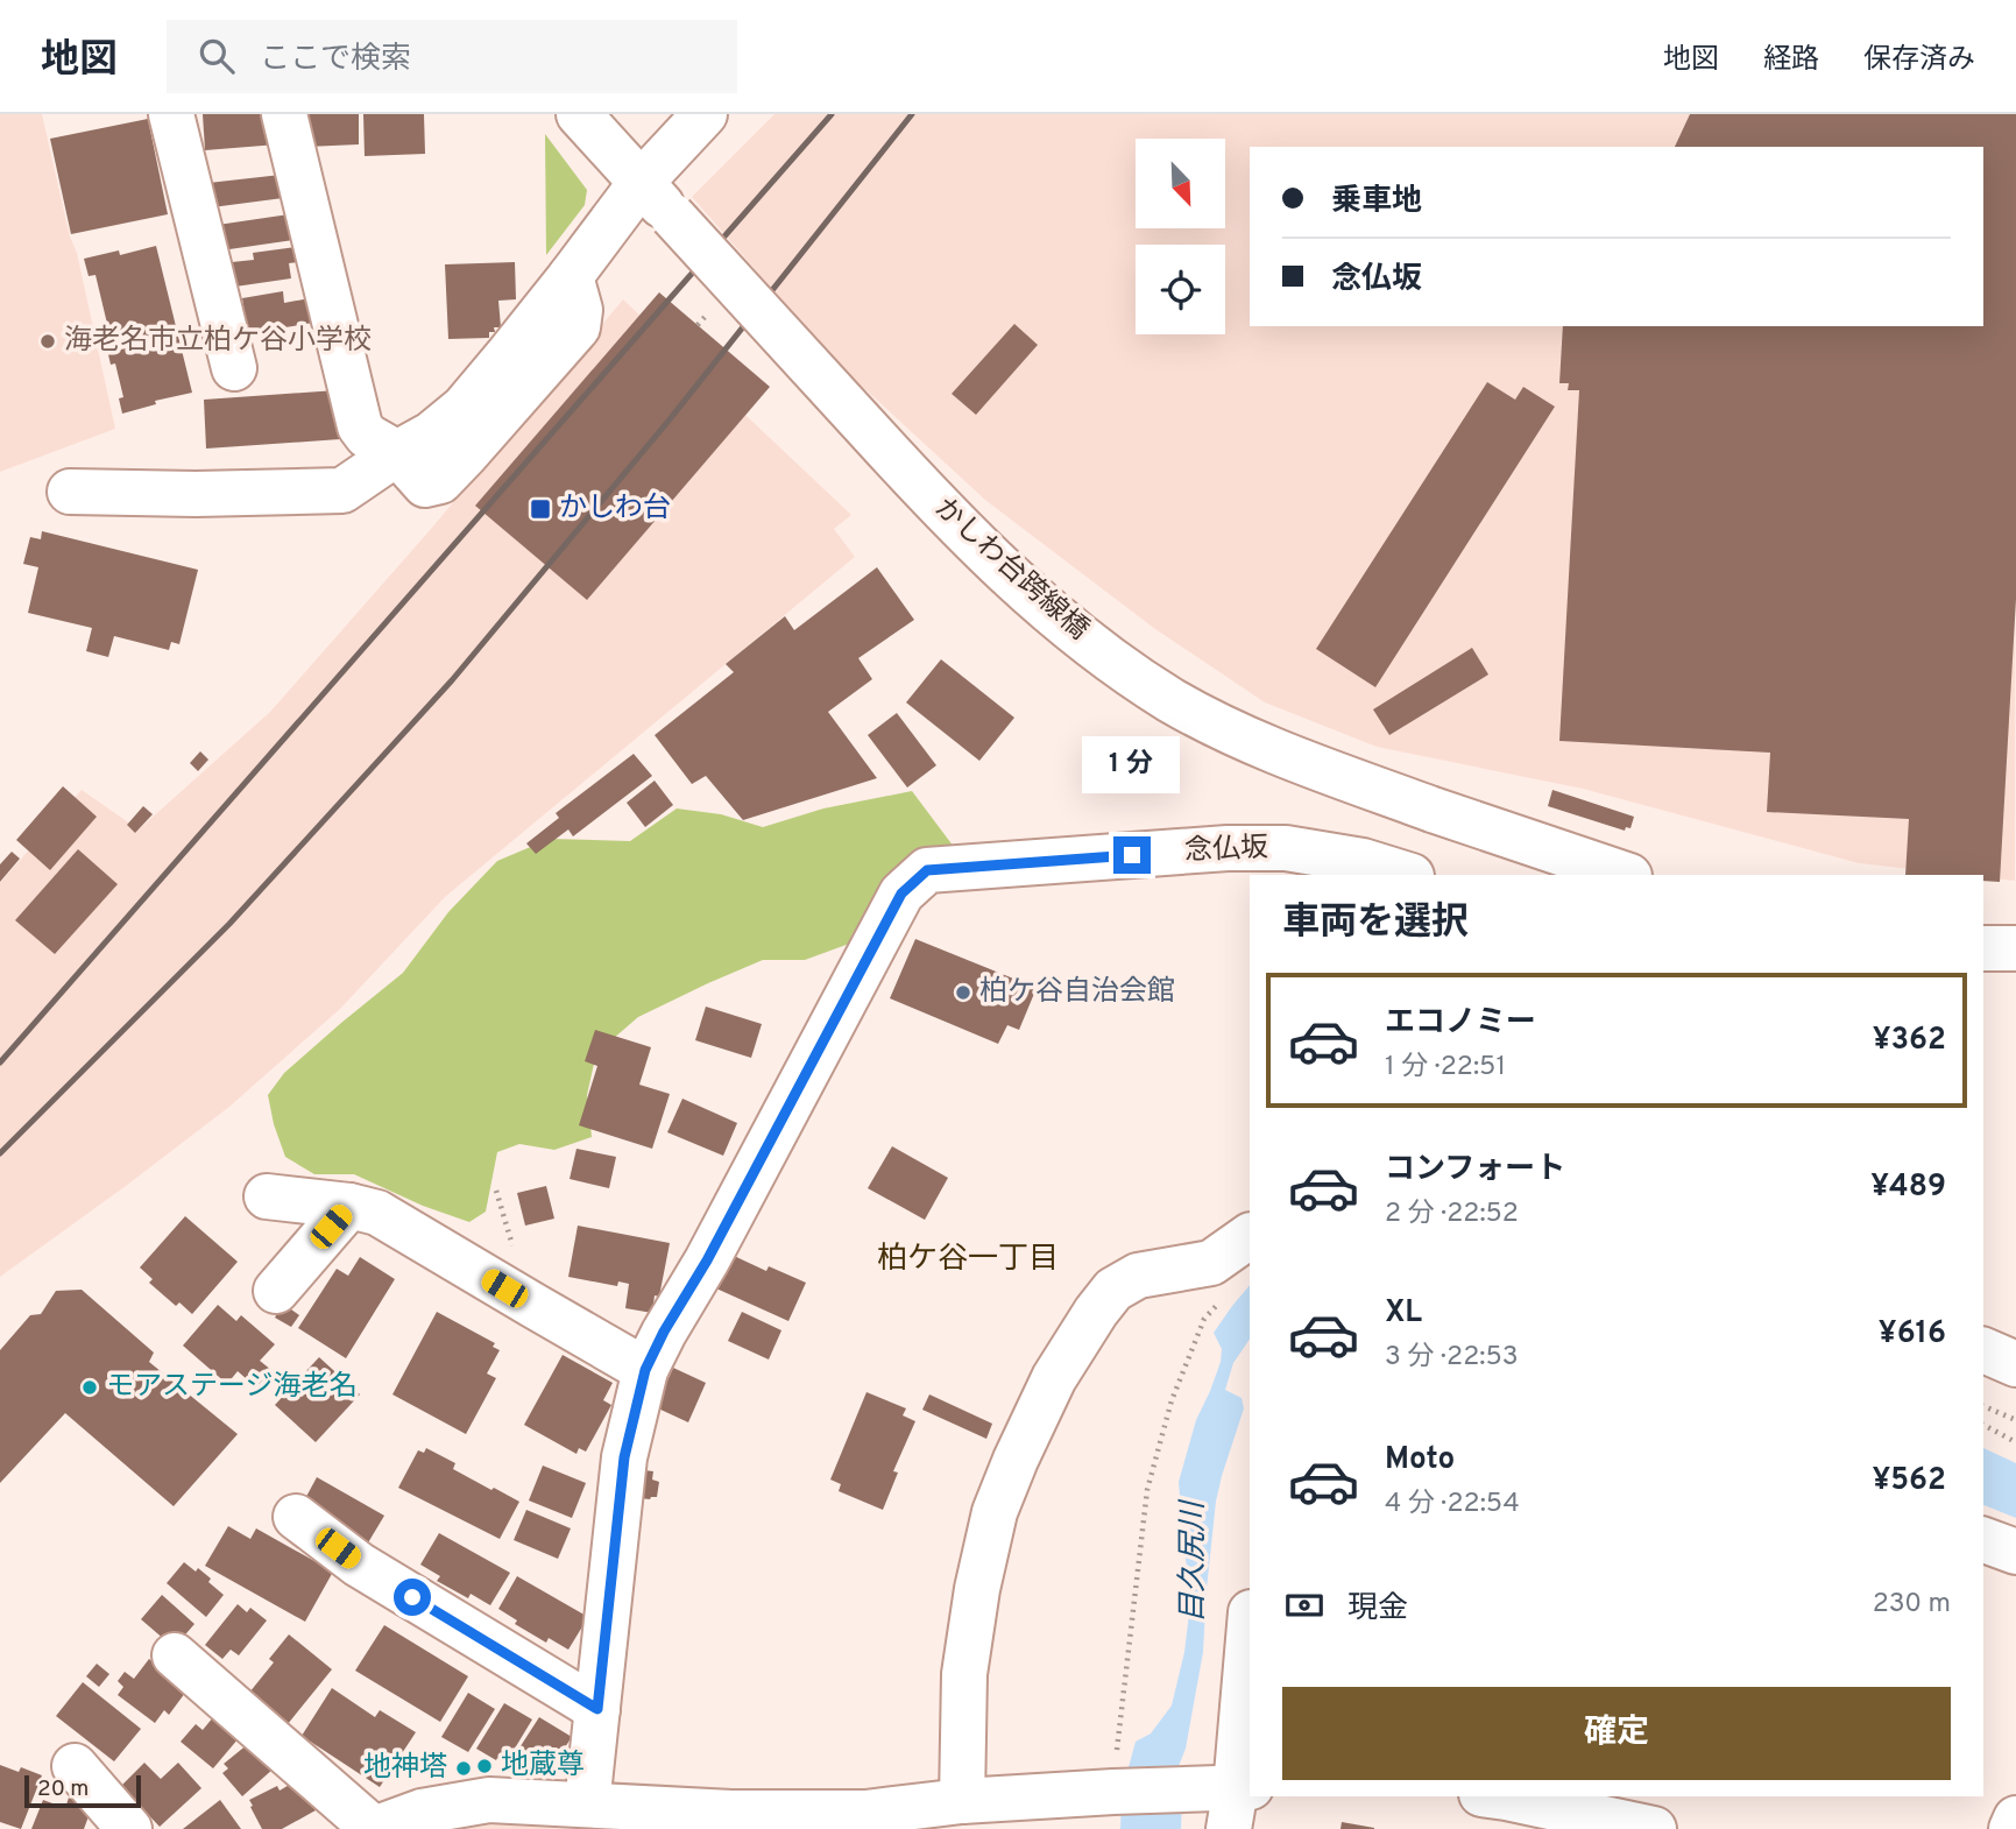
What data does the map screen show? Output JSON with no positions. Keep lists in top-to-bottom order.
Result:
{
  "streets": {
    "street": ["かしわ台跨線橋", "念仏坂"]
  },
  "districts": ["柏ケ谷一丁目"],
  "water": ["目久尻川"],
  "places": {
    "other": [
      "海老名市立柏ケ谷小学校",
      "柏ケ谷自治会館",
      "モアステージ海老名",
      "地蔵尊",
      "地神塔"
    ],
    "transit": ["かしわ台"]
  },
  "scale_bar": "20 m",
  "north": "bottom right",
  "page": {
    "header": "地図",
    "search": "ここで検索",
    "nav": ["地図", "経路", "保存済み"],
    "banner": ["乗車地", "念仏坂"],
    "bubble": "1 分",
    "heading": "車両を選択",
    "list": [
      {
        "name": "エコノミー",
        "note": "1 分 · 22:51",
        "value": "¥362"
      },
      {
        "name": "コンフォート",
        "note": "2 分 · 22:52",
        "value": "¥489"
      },
      {
        "name": "XL",
        "note": "3 分 · 22:53",
        "value": "¥616"
      },
      {
        "name": "Moto",
        "note": "4 分 · 22:54",
        "value": "¥562"
      }
    ],
    "pay": ["現金", "230 m"],
    "buttons": "確定",
    "scale": "20 m"
  }
}
